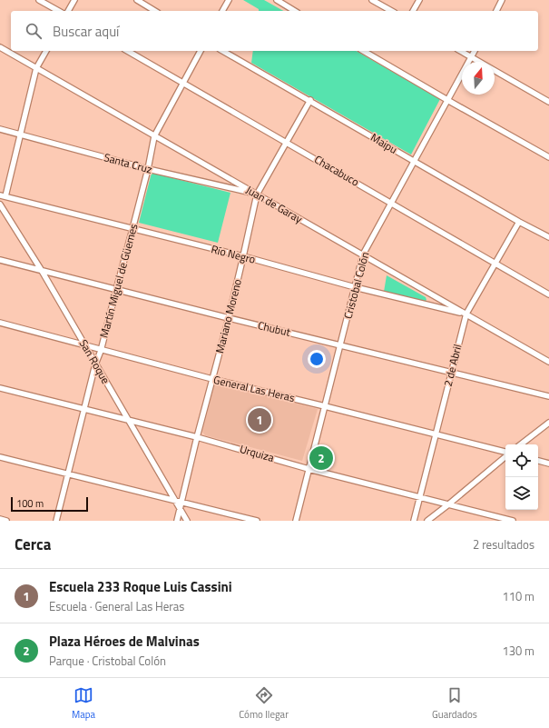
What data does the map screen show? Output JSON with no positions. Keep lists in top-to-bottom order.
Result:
{
  "streets": {
    "street": [
      "Maipu",
      "Santa Cruz",
      "Chacabuco",
      "Juan de Garay",
      "Río Negro",
      "Martín Miguel de Güemes",
      "Cristobal Colón",
      "Mariano Moreno",
      "Chubut",
      "San Roque",
      "2 de Abril",
      "General Las Heras",
      "Urquiza"
    ]
  },
  "crossings": [
    ["Maipu", "Cristobal Colón"],
    ["Maipu", "Mariano Moreno"],
    ["Maipu", "2 de Abril"],
    ["Santa Cruz", "Juan de Garay"],
    ["Santa Cruz", "Martín Miguel de Güemes"],
    ["Santa Cruz", "Mariano Moreno"],
    ["Chacabuco", "Martín Miguel de Güemes"],
    ["Chacabuco", "Cristobal Colón"],
    ["Chacabuco", "Mariano Moreno"],
    ["Chacabuco", "2 de Abril"],
    ["Juan de Garay", "Río Negro"],
    ["Juan de Garay", "Martín Miguel de Güemes"],
    ["Juan de Garay", "Cristobal Colón"],
    ["Juan de Garay", "Mariano Moreno"],
    ["Juan de Garay", "2 de Abril"],
    ["Río Negro", "Martín Miguel de Güemes"],
    ["Río Negro", "Cristobal Colón"],
    ["Río Negro", "Mariano Moreno"],
    ["Río Negro", "2 de Abril"],
    ["Martín Miguel de Güemes", "Chubut"],
    ["Martín Miguel de Güemes", "San Roque"],
    ["Martín Miguel de Güemes", "General Las Heras"],
    ["Martín Miguel de Güemes", "Urquiza"],
    ["Cristobal Colón", "Chubut"],
    ["Cristobal Colón", "General Las Heras"],
    ["Cristobal Colón", "Urquiza"],
    ["Mariano Moreno", "Chubut"],
    ["Mariano Moreno", "San Roque"],
    ["Mariano Moreno", "General Las Heras"],
    ["Mariano Moreno", "Urquiza"],
    ["Chubut", "San Roque"],
    ["Chubut", "2 de Abril"],
    ["San Roque", "General Las Heras"],
    ["San Roque", "Urquiza"],
    ["2 de Abril", "General Las Heras"],
    ["2 de Abril", "Urquiza"]
  ],
  "scale_bar": "100 m",
  "north": "top",
  "page": {
    "search": "Buscar aquí",
    "pins": ["1", "2"],
    "scale": "100 m",
    "heading": ["Cerca", "2 resultados"],
    "list": [
      {
        "mark": "1",
        "name": "Escuela 233 Roque Luis Cassini",
        "note": "Escuela · General Las Heras",
        "value": "110 m"
      },
      {
        "mark": "2",
        "name": "Plaza Héroes de Malvinas",
        "note": "Parque · Cristobal Colón",
        "value": "130 m"
      }
    ],
    "nav": ["Mapa", "Cómo llegar", "Guardados"]
  }
}
